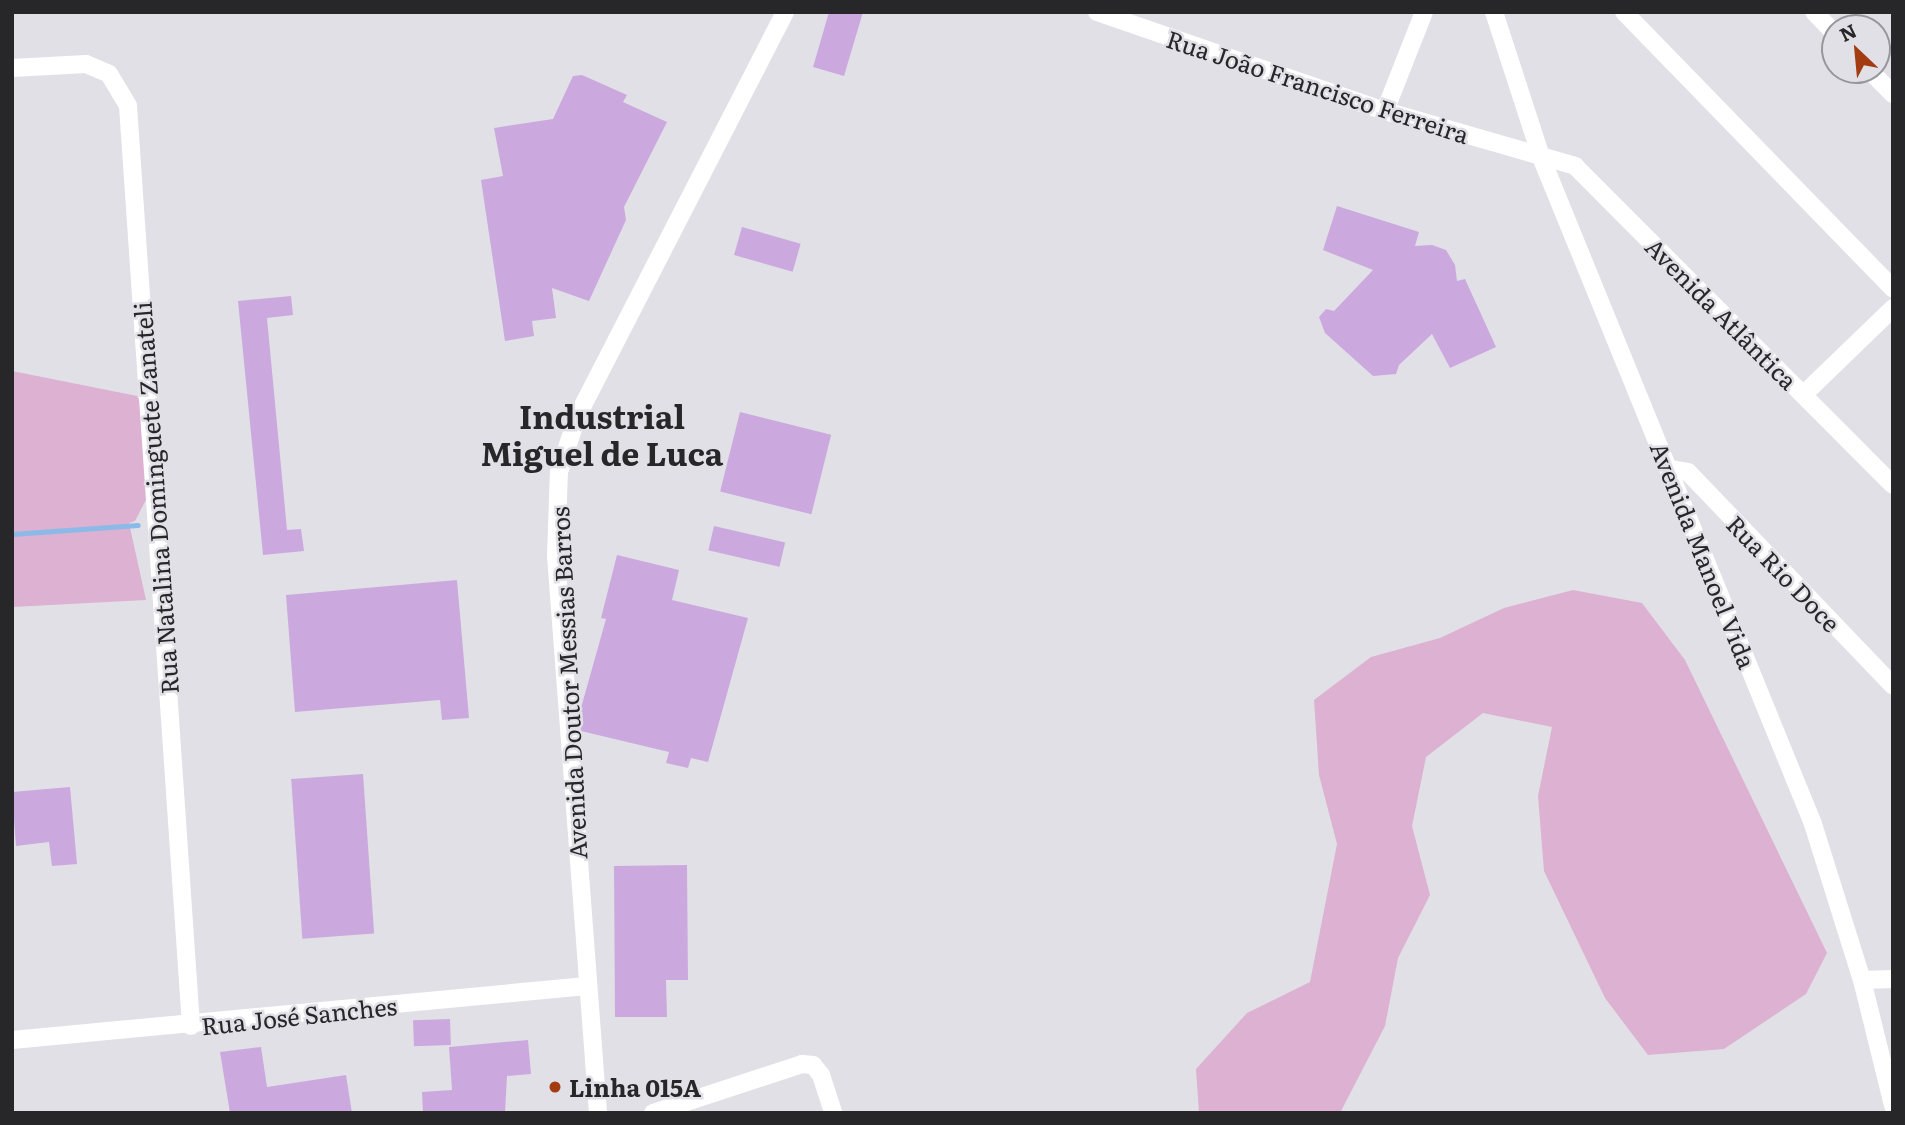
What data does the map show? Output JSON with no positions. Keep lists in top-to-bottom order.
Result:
{
  "streets": {
    "street": [
      "Rua João Francisco Ferreira",
      "Avenida Atlântica",
      "Rua Natalina Dominguete Zanateli",
      "Avenida Manoel Vida",
      "Rua Rio Doce",
      "Avenida Doutor Messias Barros",
      "Rua José Sanches"
    ]
  },
  "crossings": [
    ["Rua João Francisco Ferreira", "Avenida Atlântica"],
    ["Rua João Francisco Ferreira", "Avenida Manoel Vida"],
    ["Avenida Atlântica", "Avenida Manoel Vida"],
    ["Rua Natalina Dominguete Zanateli", "Rua José Sanches"],
    ["Avenida Manoel Vida", "Rua Rio Doce"],
    ["Avenida Doutor Messias Barros", "Rua José Sanches"]
  ],
  "districts": ["Industrial Miguel de Luca"],
  "places": ["Linha 015A"],
  "north": "top left"
}
